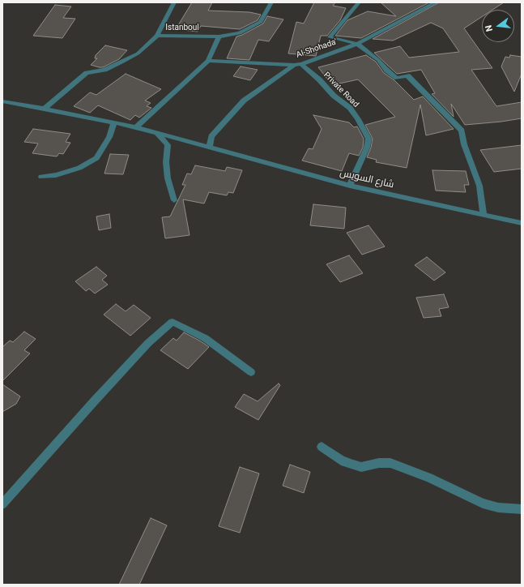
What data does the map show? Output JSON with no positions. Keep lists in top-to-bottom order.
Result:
{
  "streets": {
    "street": [
      "Istanboul",
      "Al-Shohada'",
      "Private Road",
      "شارع السويس"
    ]
  },
  "crossings": [
    ["Istanboul", "شارع السويس"],
    ["Al-Shohada'", "Private Road"],
    ["Al-Shohada'", "شارع السويس"],
    ["Private Road", "شارع السويس"]
  ],
  "north": "left"
}
